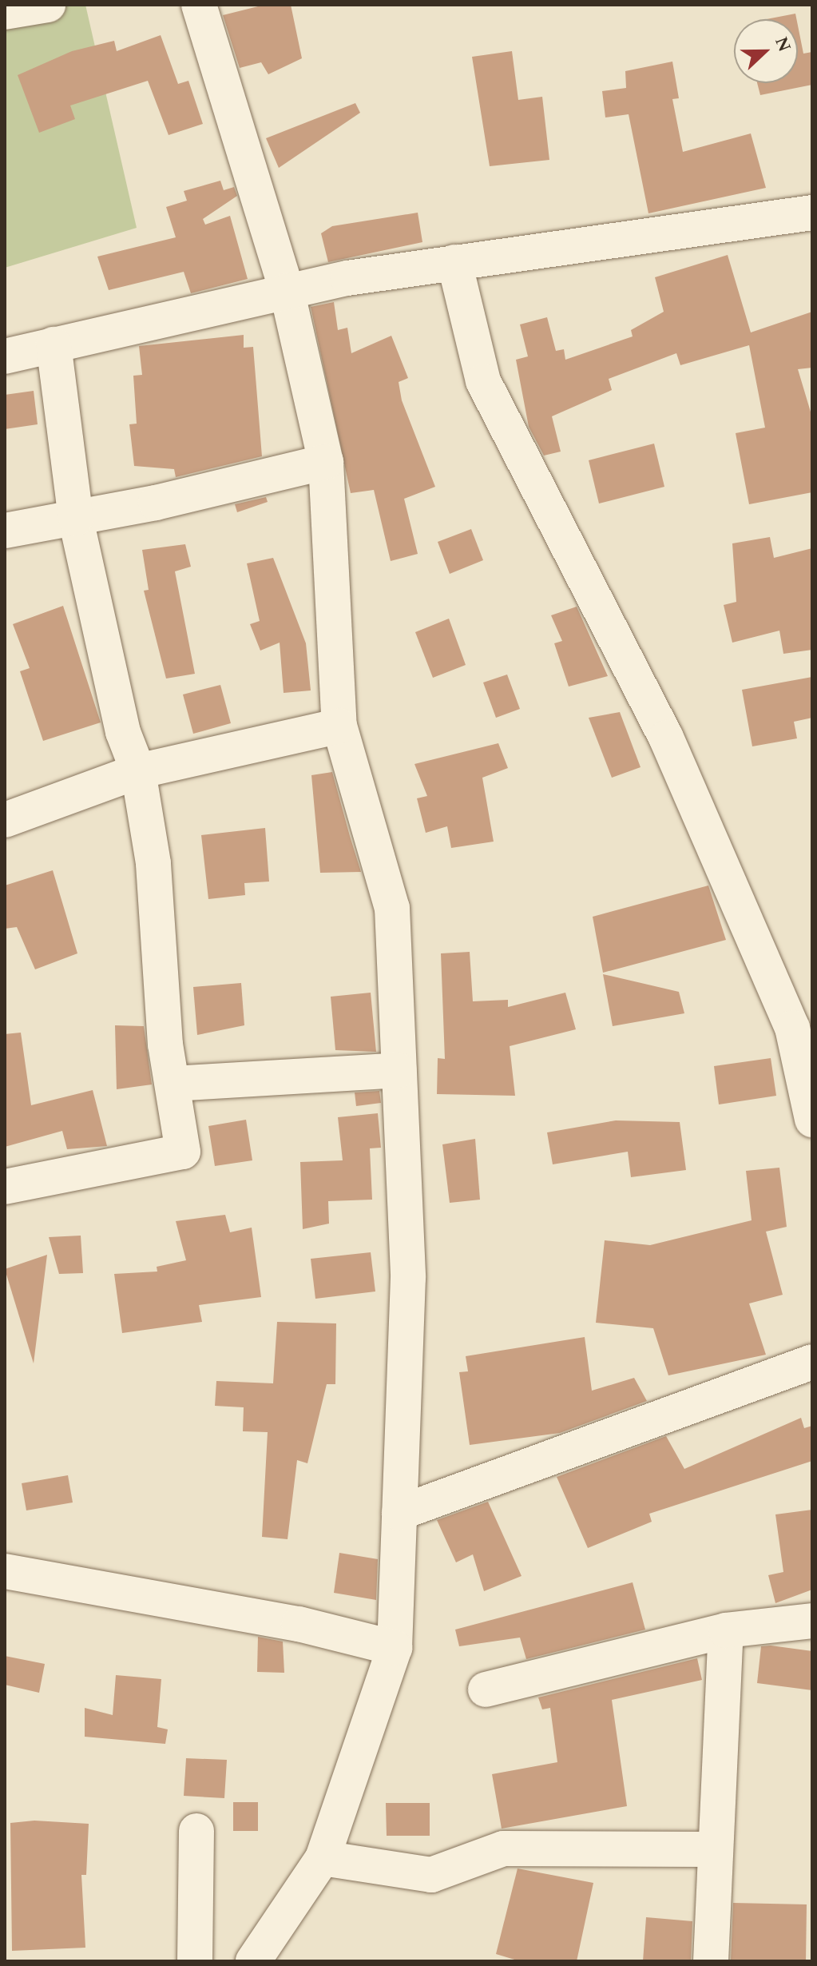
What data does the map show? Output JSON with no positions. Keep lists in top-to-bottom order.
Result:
{
  "north": "right"
}
